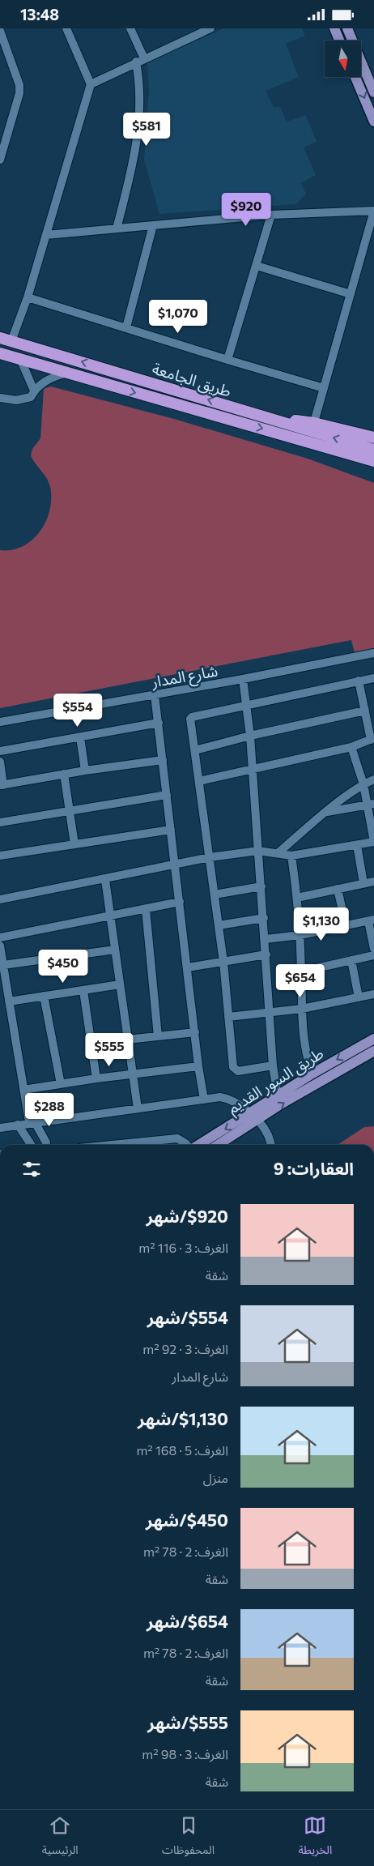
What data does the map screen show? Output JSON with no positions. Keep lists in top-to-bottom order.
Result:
{
  "streets": {
    "highway": ["طريق الجامعة"],
    "main road": ["طريق السور القديم"],
    "street": ["شارع المدار"]
  },
  "north": "bottom",
  "page": {
    "status": "13:48",
    "price": [
      "$581",
      "$920",
      "$1,070",
      "$554",
      "$1,130",
      "$450",
      "$654",
      "$555",
      "$288"
    ],
    "heading": "العقارات: 9",
    "list": [
      {
        "name": "$920/شهر",
        "note": "الغرف: 3 · 116 m² · شقة"
      },
      {
        "name": "$554/شهر",
        "note": "الغرف: 3 · 92 m² · شارع المدار"
      },
      {
        "name": "$1,130/شهر",
        "note": "الغرف: 5 · 168 m² · منزل"
      },
      {
        "name": "$450/شهر",
        "note": "الغرف: 2 · 78 m² · شقة"
      },
      {
        "name": "$654/شهر",
        "note": "الغرف: 2 · 78 m² · شقة"
      },
      {
        "name": "$555/شهر",
        "note": "الغرف: 3 · 98 m² · شقة"
      }
    ],
    "tabs": ["الخريطة", "المحفوظات", "الرئيسية"]
  }
}
